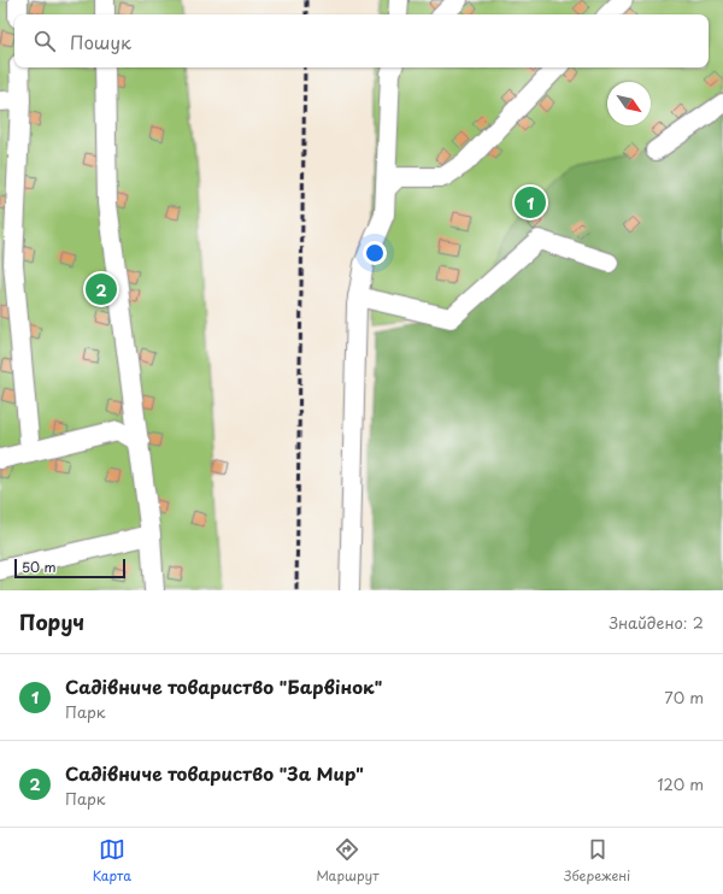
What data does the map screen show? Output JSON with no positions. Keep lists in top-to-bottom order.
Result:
{
  "scale_bar": "50 m",
  "north": "bottom right",
  "page": {
    "search": "Пошук",
    "pins": ["1", "2"],
    "scale": "50 m",
    "heading": ["Поруч", "Знайдено: 2"],
    "list": [
      {
        "mark": "1",
        "name": "Садівниче товариство \"Барвінок\"",
        "note": "Парк",
        "value": "70 m"
      },
      {
        "mark": "2",
        "name": "Садівниче товариство \"За Мир\"",
        "note": "Парк",
        "value": "120 m"
      }
    ],
    "nav": ["Карта", "Маршрут", "Збережені"]
  }
}
